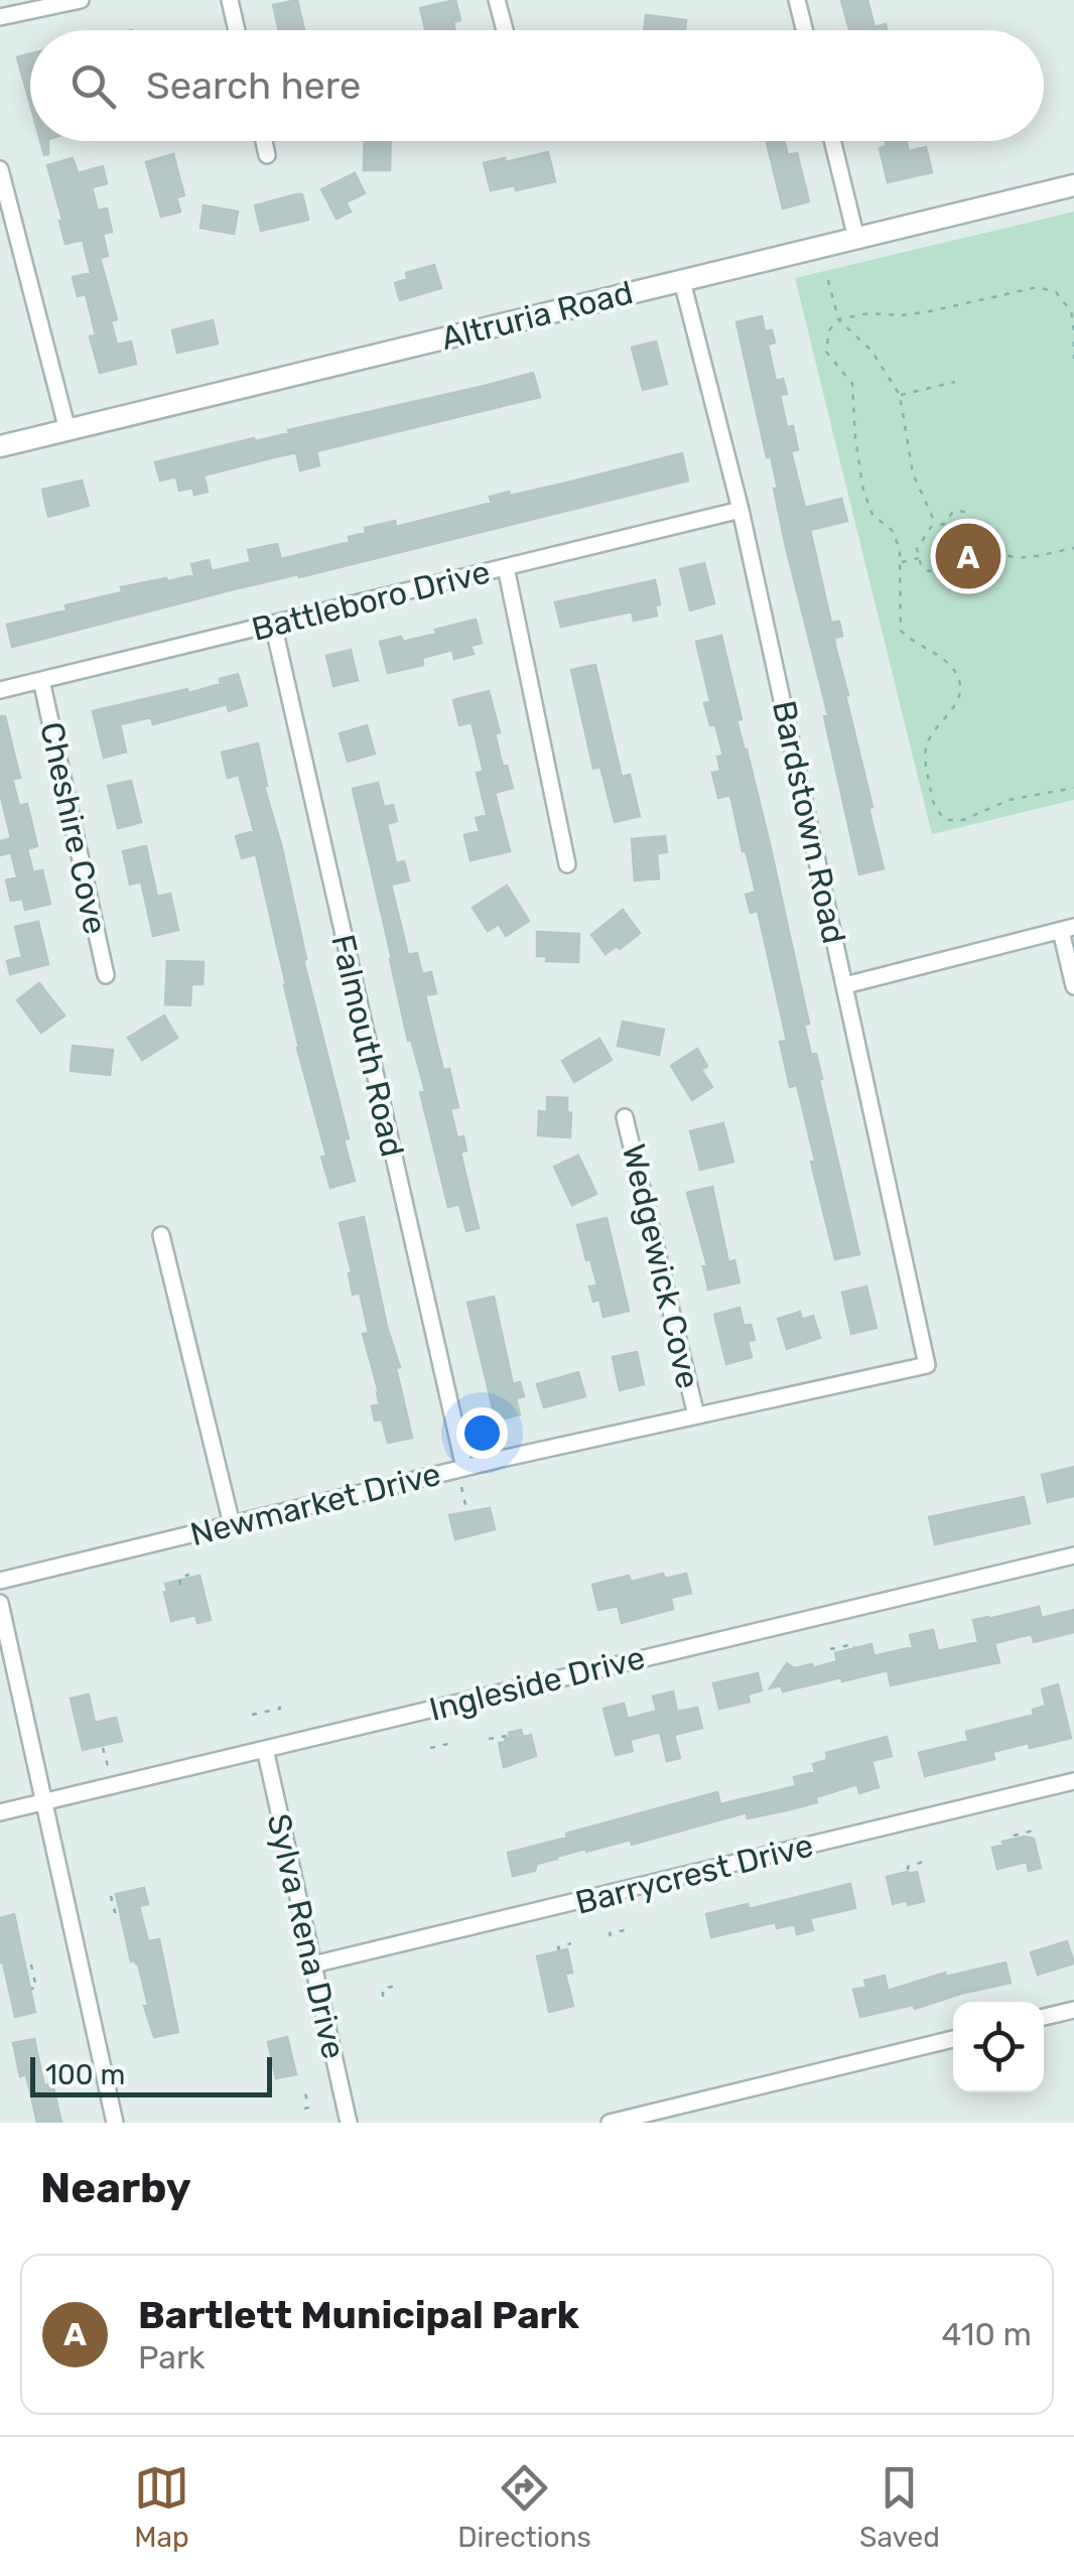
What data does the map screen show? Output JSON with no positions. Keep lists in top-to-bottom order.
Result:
{
  "streets": {
    "street": [
      "Altruria Road",
      "Battleboro Drive",
      "Bardstown Road",
      "Cheshire Cove",
      "Falmouth Road",
      "Wedgewick Cove",
      "Newmarket Drive",
      "Ingleside Drive",
      "Barrycrest Drive",
      "Sylva Rena Drive"
    ]
  },
  "crossings": [
    ["Altruria Road", "Bardstown Road"],
    ["Battleboro Drive", "Bardstown Road"],
    ["Battleboro Drive", "Cheshire Cove"],
    ["Battleboro Drive", "Falmouth Road"],
    ["Bardstown Road", "Newmarket Drive"],
    ["Falmouth Road", "Newmarket Drive"],
    ["Wedgewick Cove", "Newmarket Drive"],
    ["Ingleside Drive", "Sylva Rena Drive"],
    ["Barrycrest Drive", "Sylva Rena Drive"]
  ],
  "scale_bar": "100 m",
  "page": {
    "search": "Search here",
    "pins": "A",
    "scale": "100 m",
    "heading": "Nearby",
    "list": [
      {
        "mark": "A",
        "name": "Bartlett Municipal Park",
        "note": "Park",
        "value": "410 m"
      }
    ],
    "nav": ["Map", "Directions", "Saved"]
  }
}
